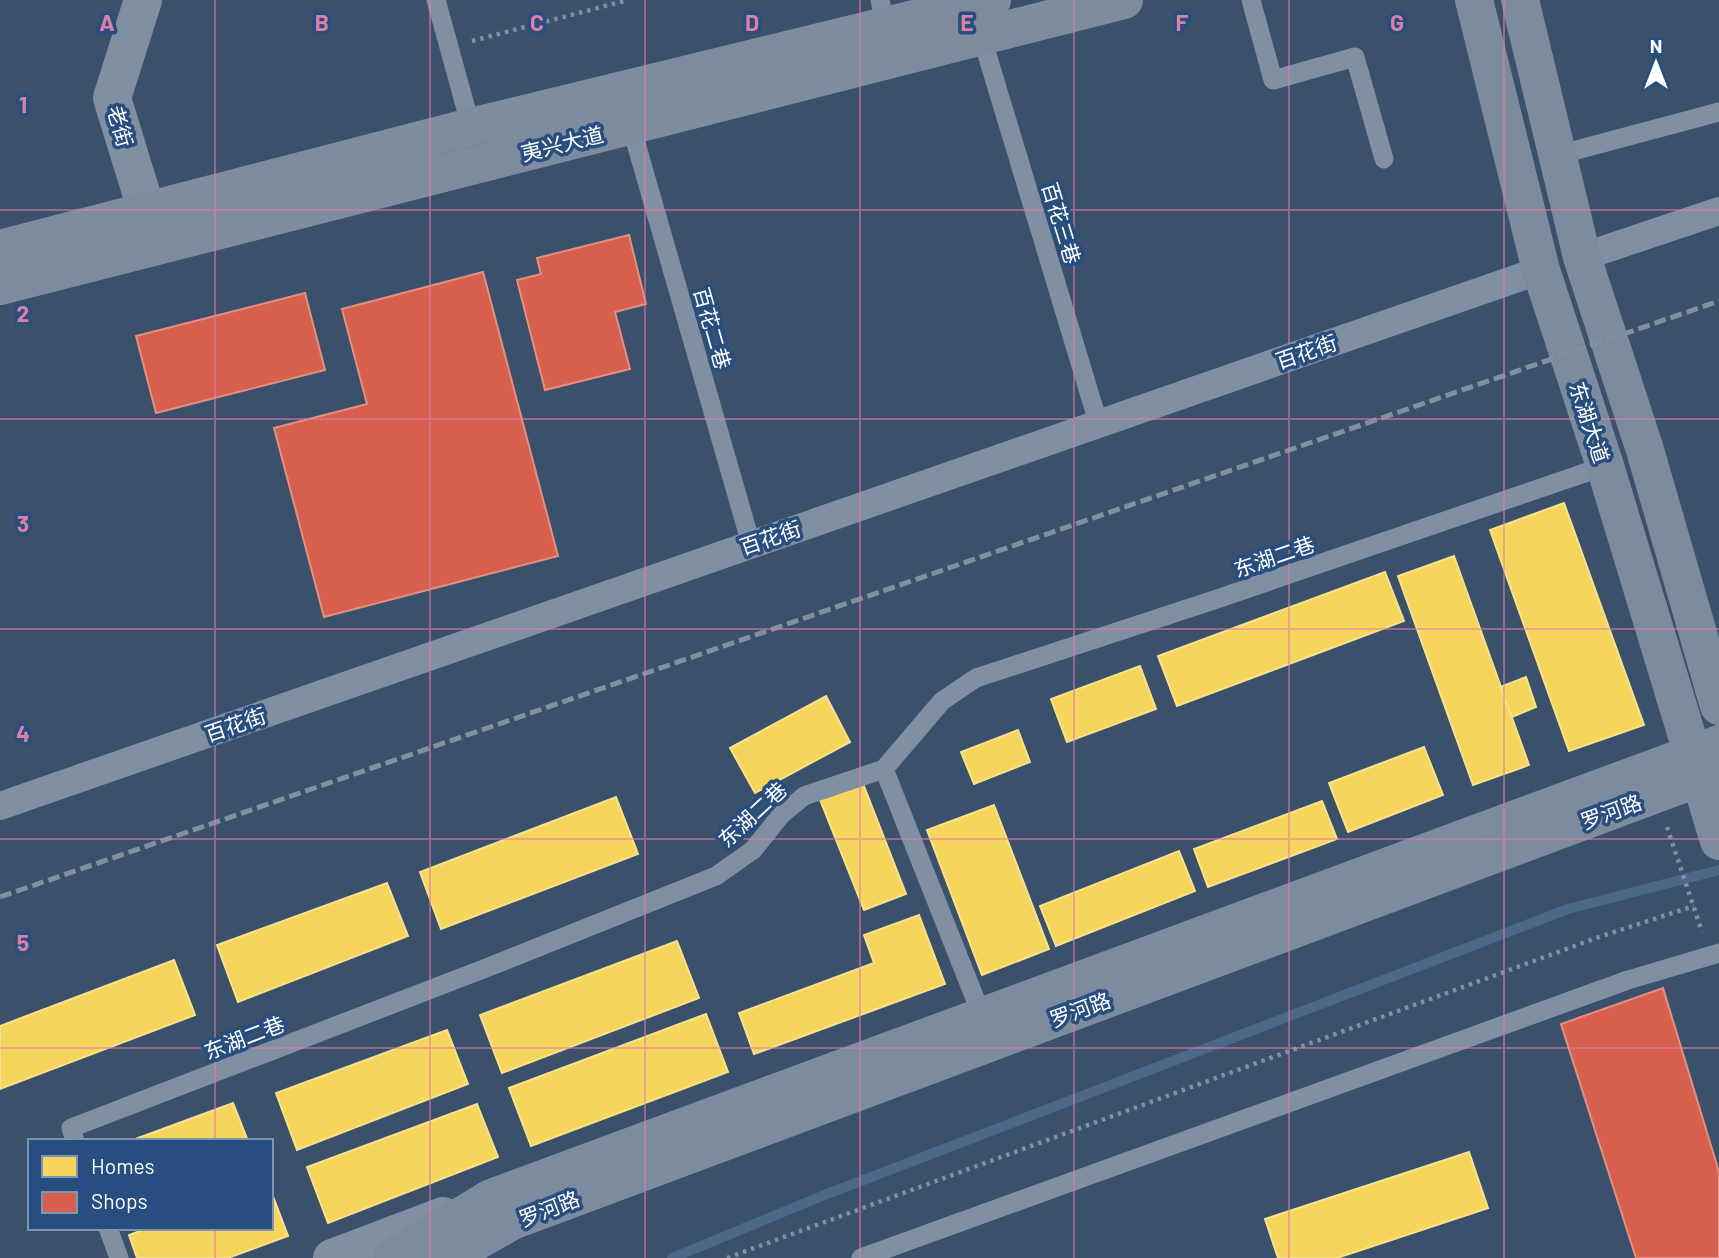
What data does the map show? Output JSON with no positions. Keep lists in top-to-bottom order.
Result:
{
  "streets": {
    "main road": ["夷兴大道", "东湖大道", "罗河路"],
    "street": ["老街", "百花街"],
    "lane": ["百花三巷", "百花二巷", "东湖二巷"]
  },
  "crossings": [
    ["老街", "夷兴大道"],
    ["夷兴大道", "百花三巷"],
    ["夷兴大道", "百花二巷"],
    ["百花三巷", "百花街"],
    ["百花二巷", "百花街"],
    ["百花街", "东湖大道"],
    ["东湖大道", "东湖二巷"],
    ["东湖大道", "罗河路"]
  ],
  "legend": ["Homes", "Shops"],
  "north": "top",
  "grid": {
    "columns": [
      "A",
      "B",
      "C",
      "D",
      "E",
      "F",
      "G"
    ],
    "rows": [
      "1",
      "2",
      "3",
      "4",
      "5"
    ]
  }
}
